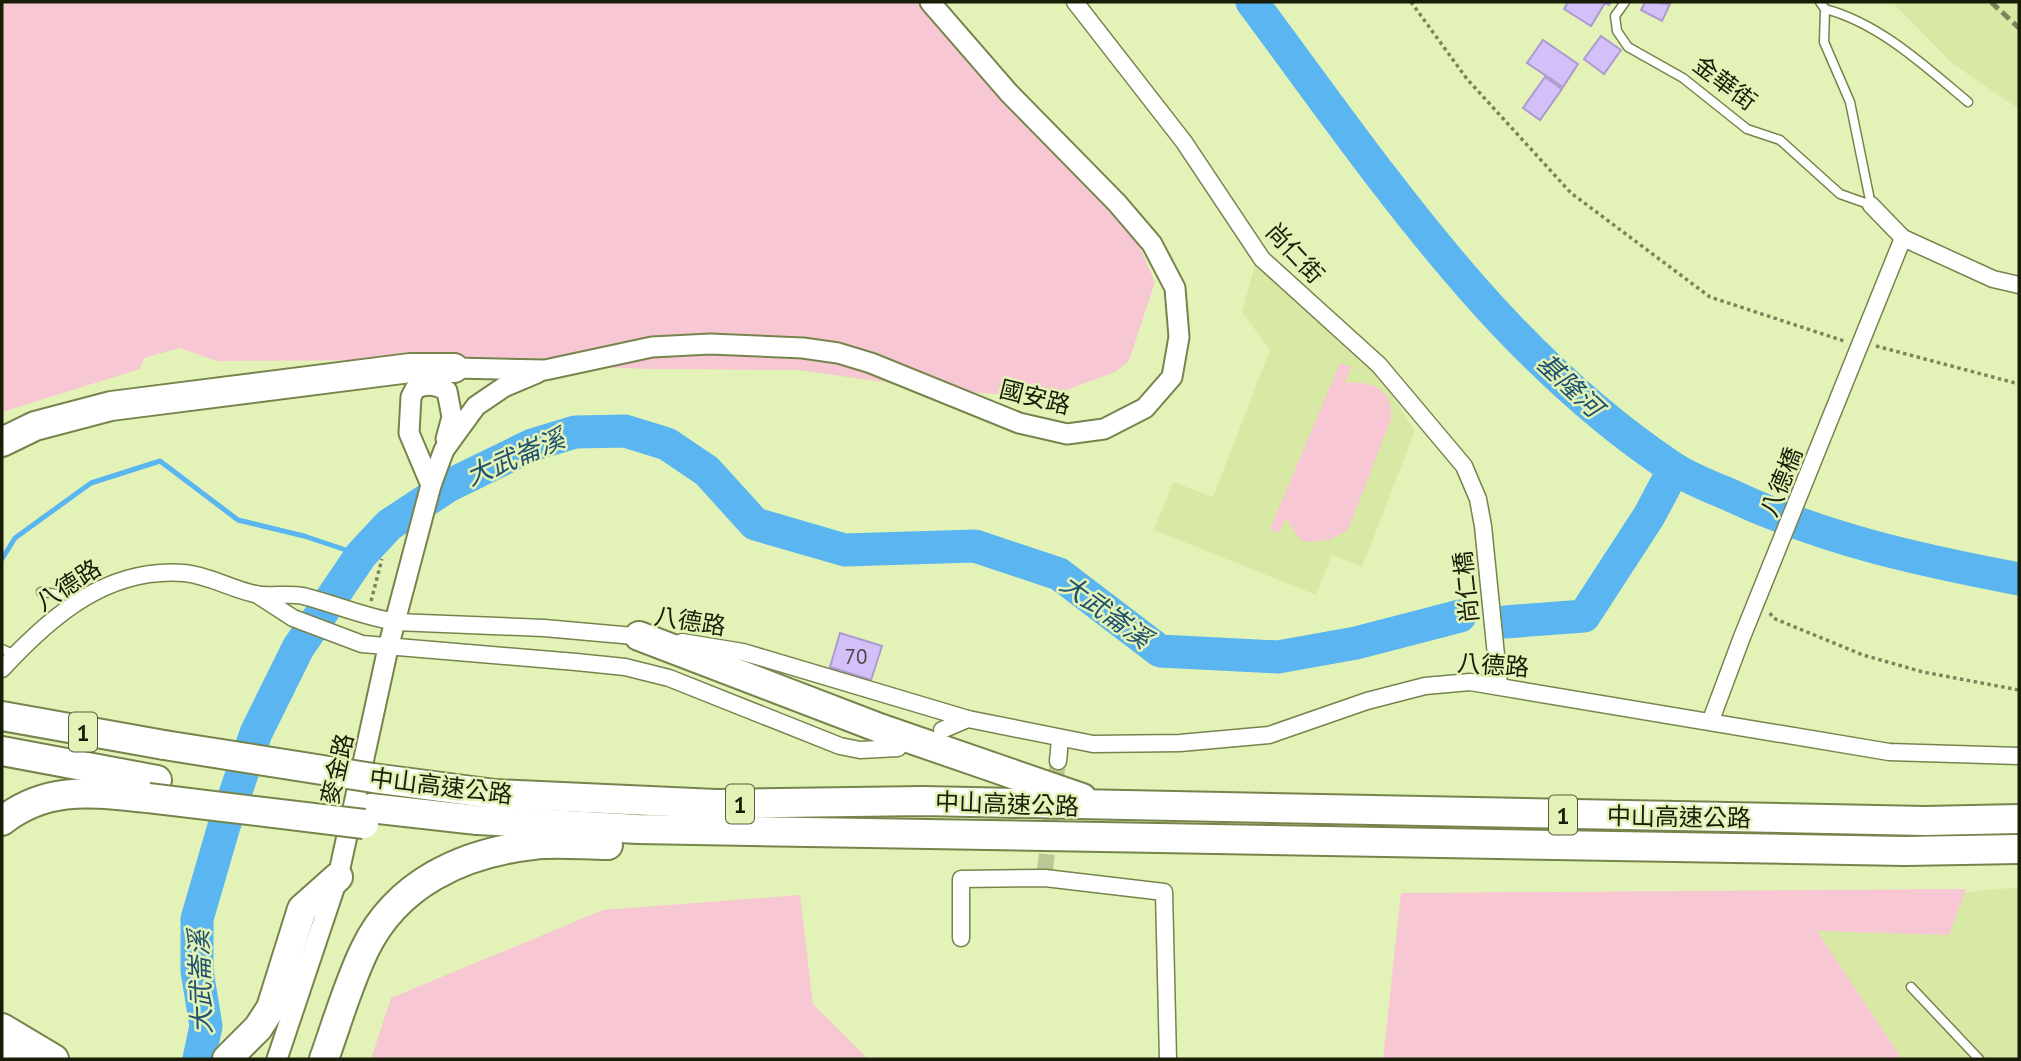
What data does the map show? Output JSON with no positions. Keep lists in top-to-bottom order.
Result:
{
  "streets": {
    "highway": ["1", "中山高速公路"],
    "street": [
      "金華街",
      "尚仁街",
      "國安路",
      "八德橋",
      "八德路",
      "尚仁橋",
      "麥金路"
    ]
  },
  "crossings": [
    ["尚仁街", "尚仁橋"],
    ["國安路", "麥金路"],
    ["八德橋", "八德路"],
    ["八德路", "尚仁橋"],
    ["八德路", "麥金路"]
  ],
  "water": ["基隆河", "大武崙溪"],
  "house_numbers": ["70"]
}
